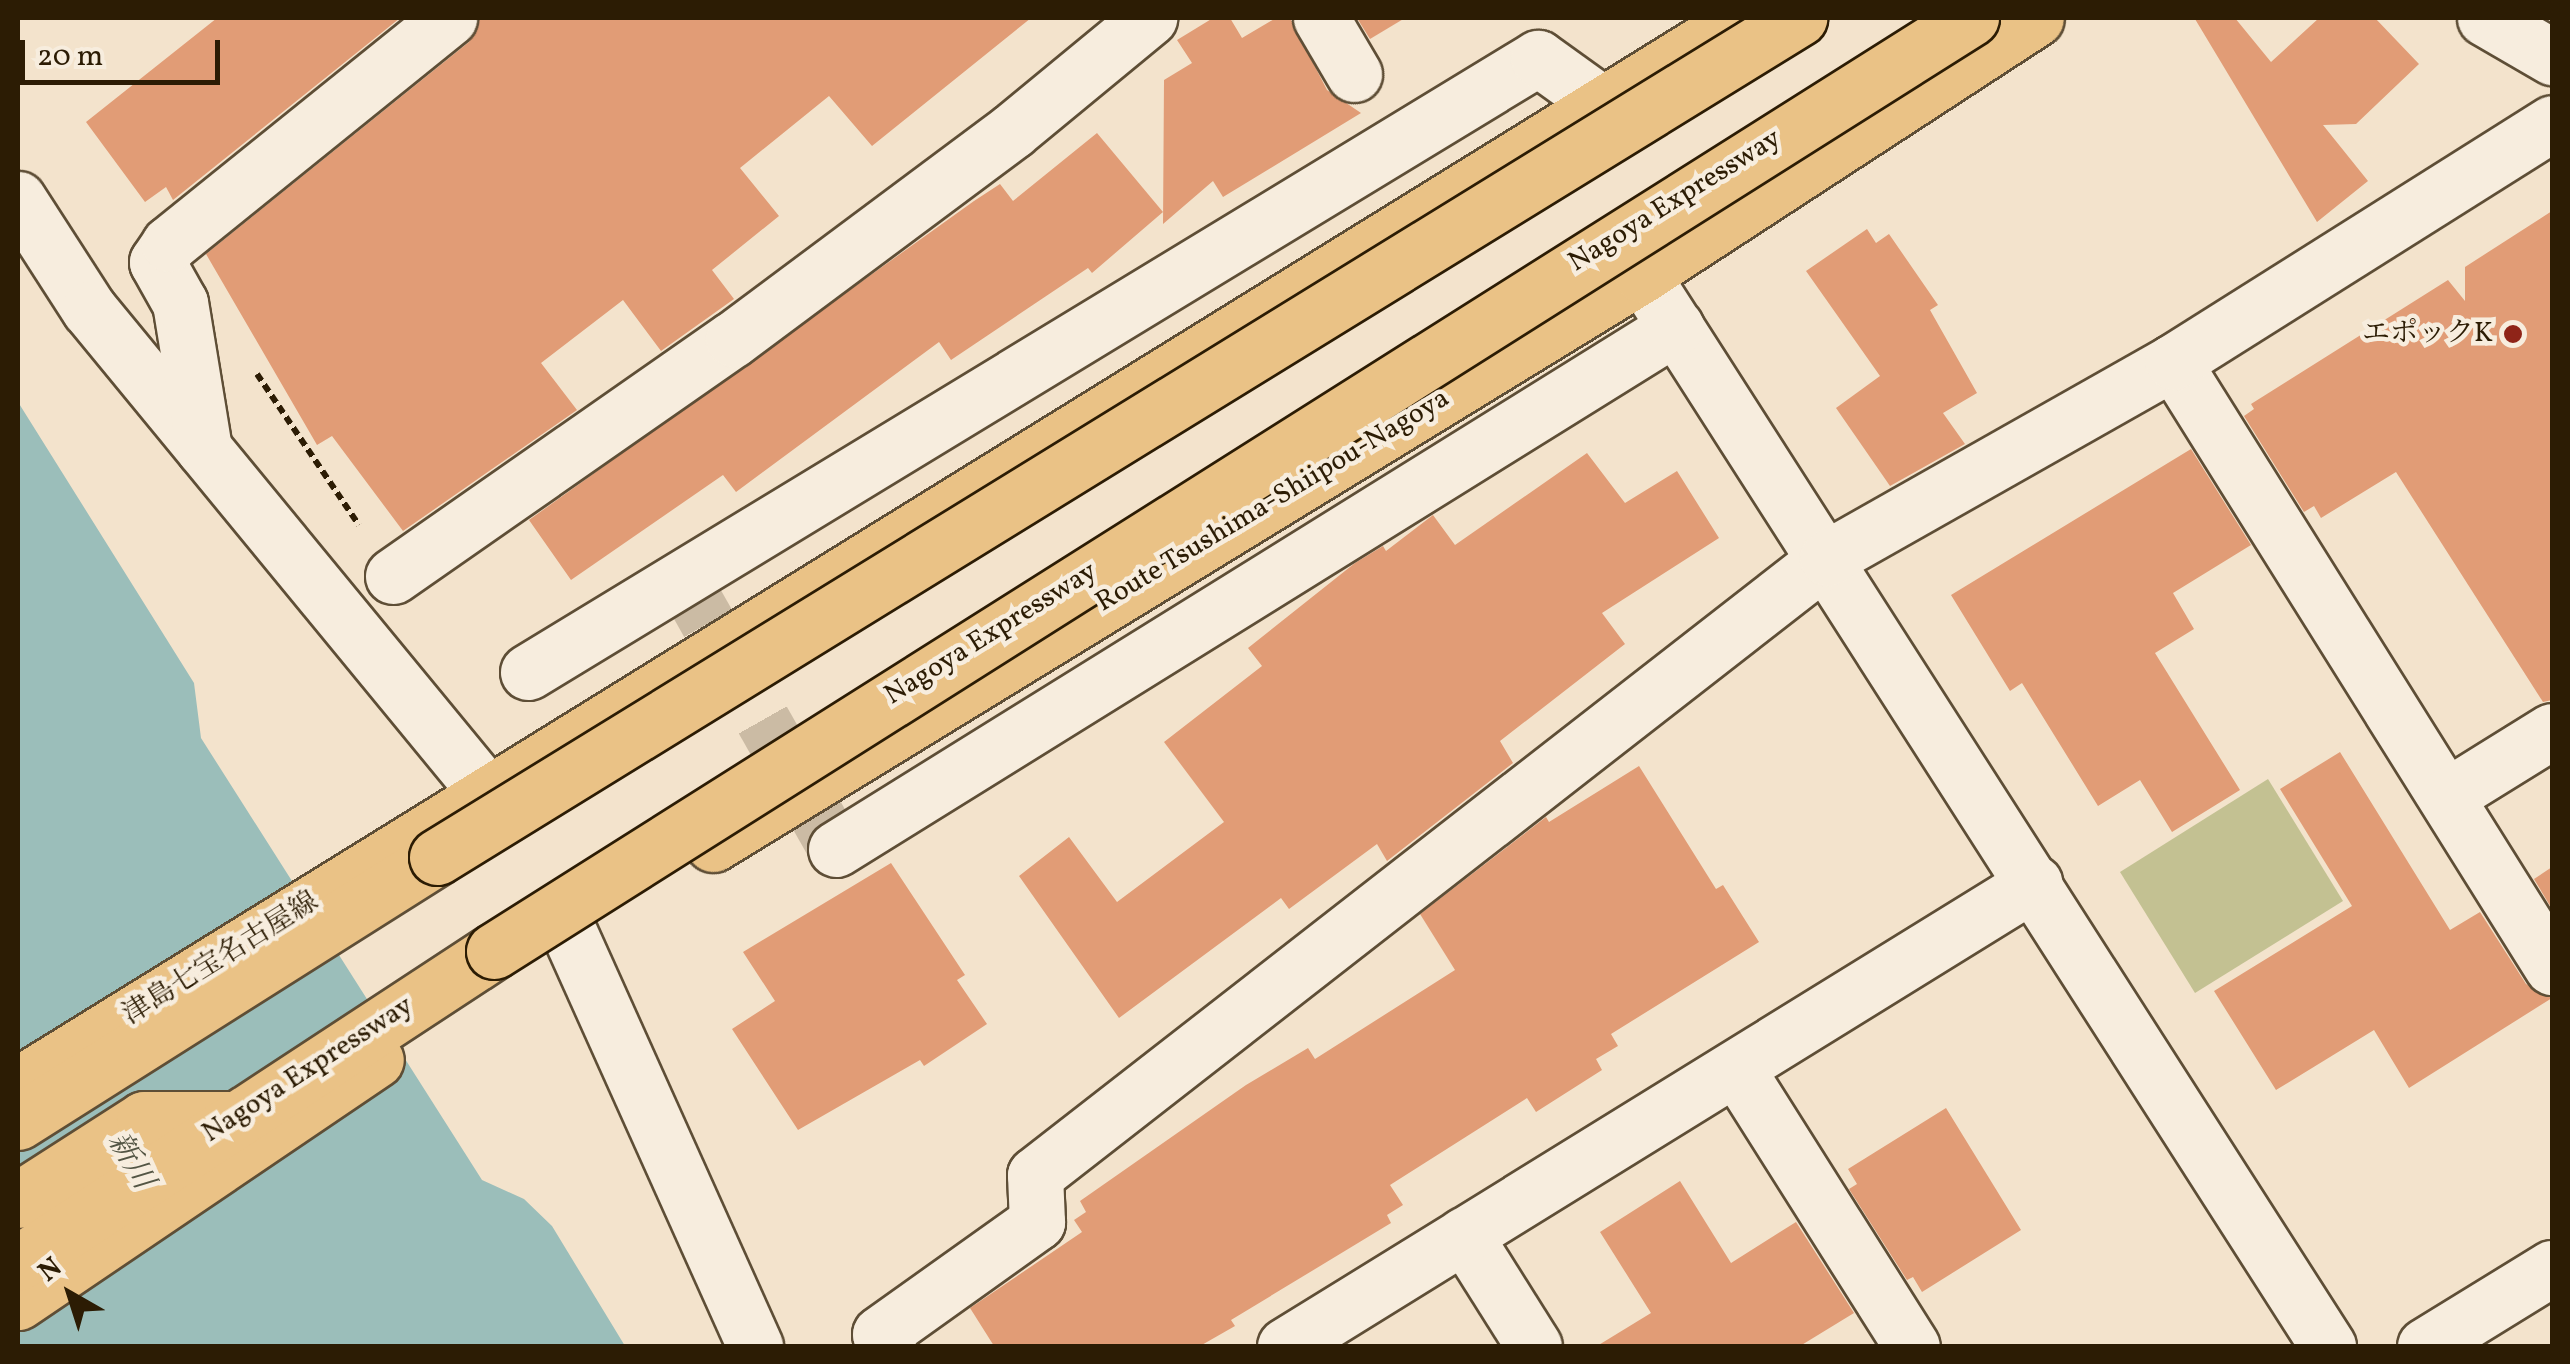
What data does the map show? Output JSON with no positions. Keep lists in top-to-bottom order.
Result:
{
  "streets": {
    "main road": ["Nagoya Expressway", "Route Tsushima-Shiipou-Nagoya", "津島七宝名古屋線"]
  },
  "water": ["新川"],
  "places": ["エポックK"],
  "scale_bar": "20 m",
  "north": "top left"
}
